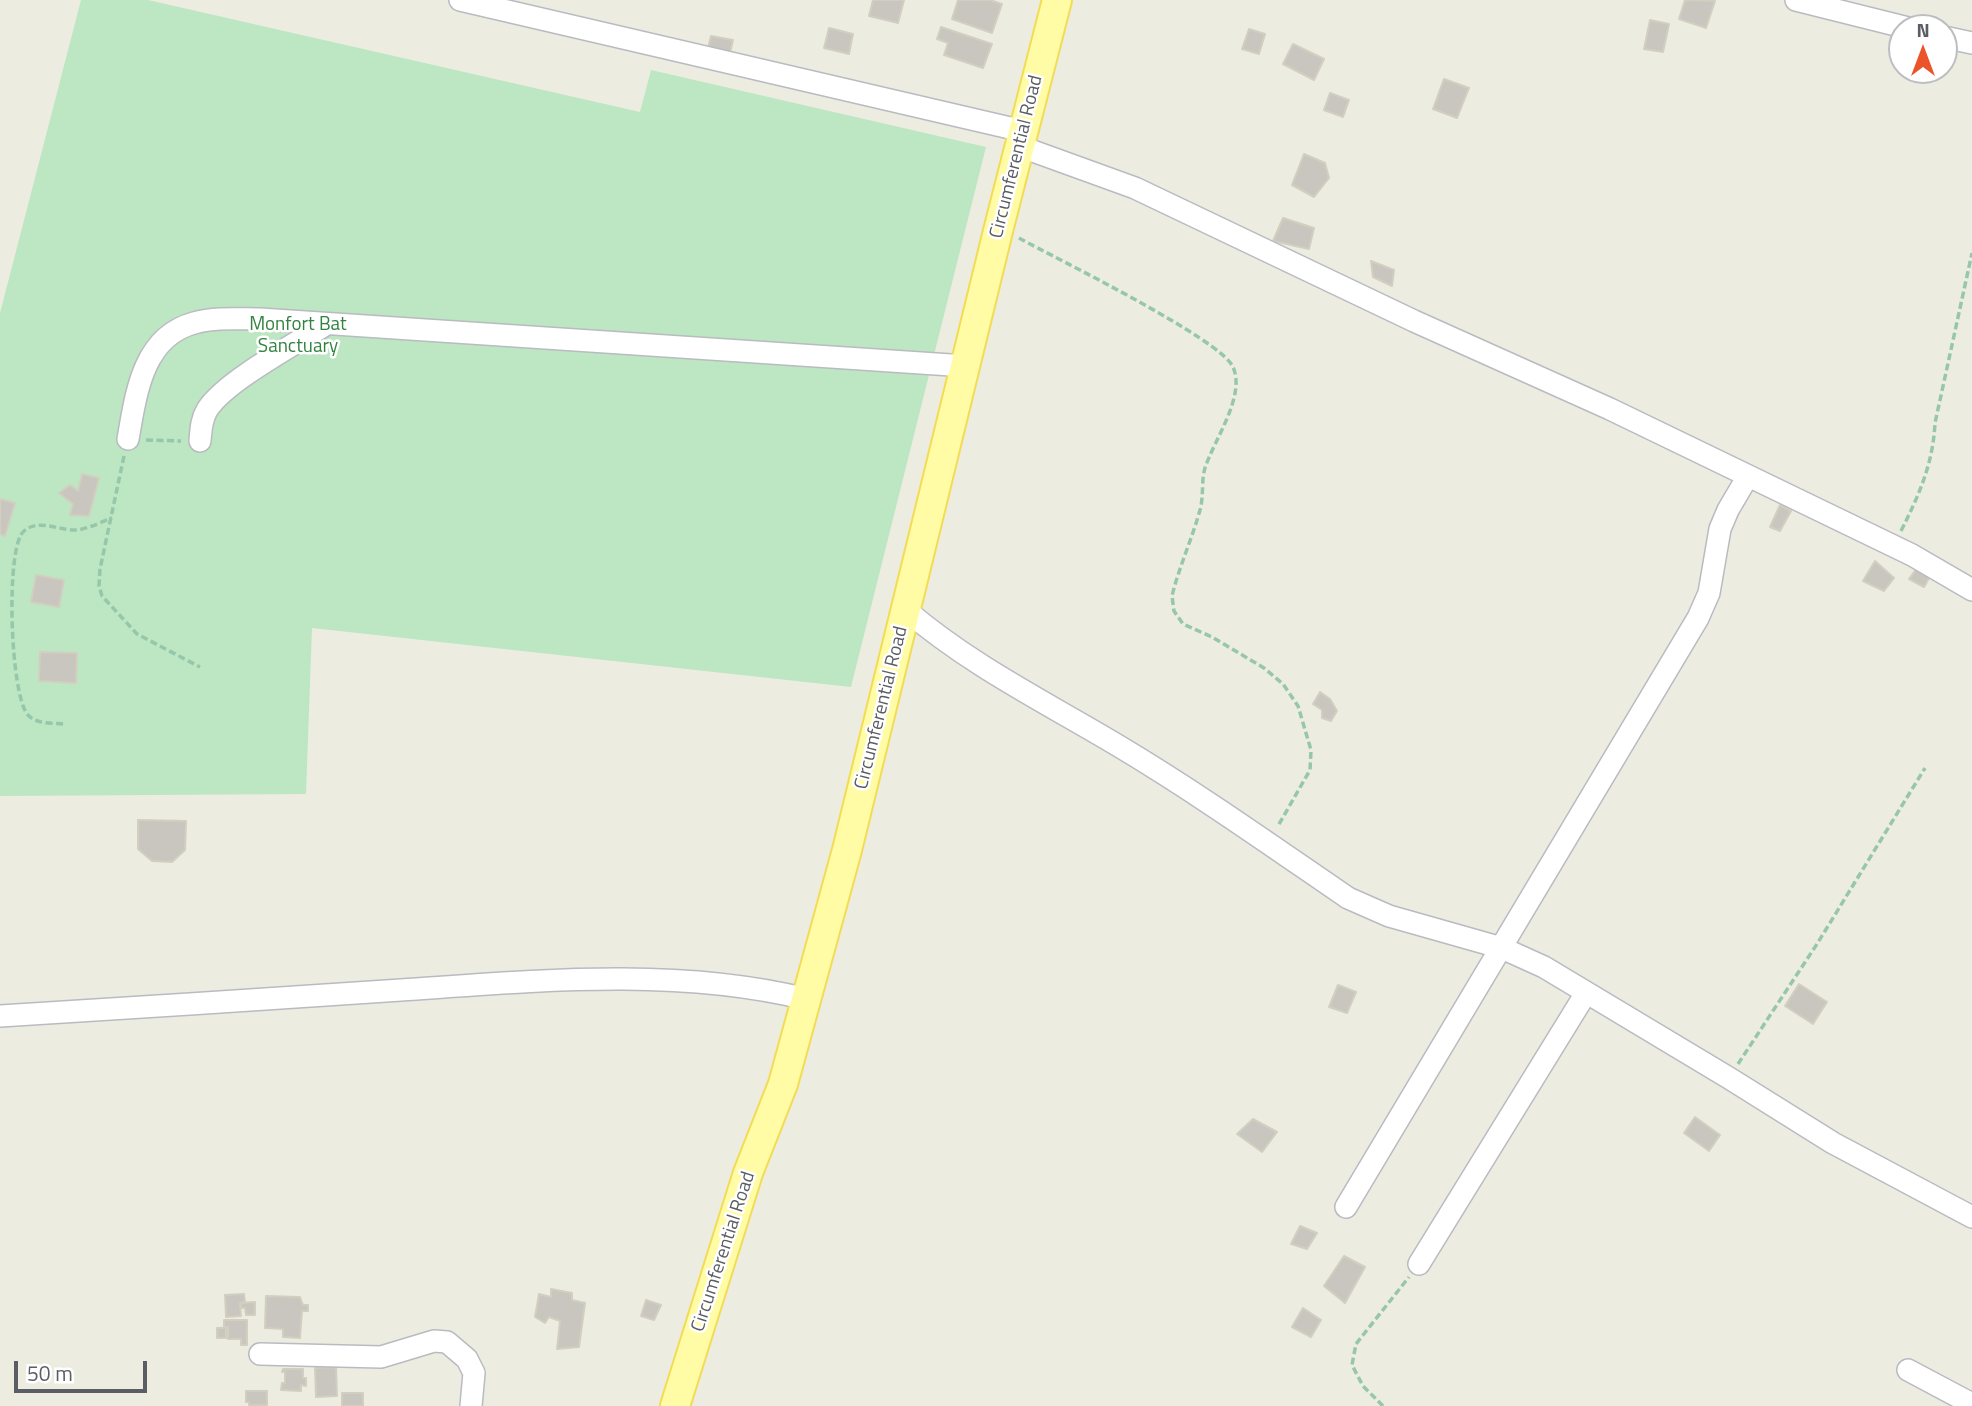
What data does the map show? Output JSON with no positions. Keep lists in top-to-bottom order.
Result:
{
  "streets": {
    "main road": ["Circumferential Road"]
  },
  "parks": ["Monfort Bat Sanctuary"],
  "scale_bar": "50 m",
  "north": "top"
}
